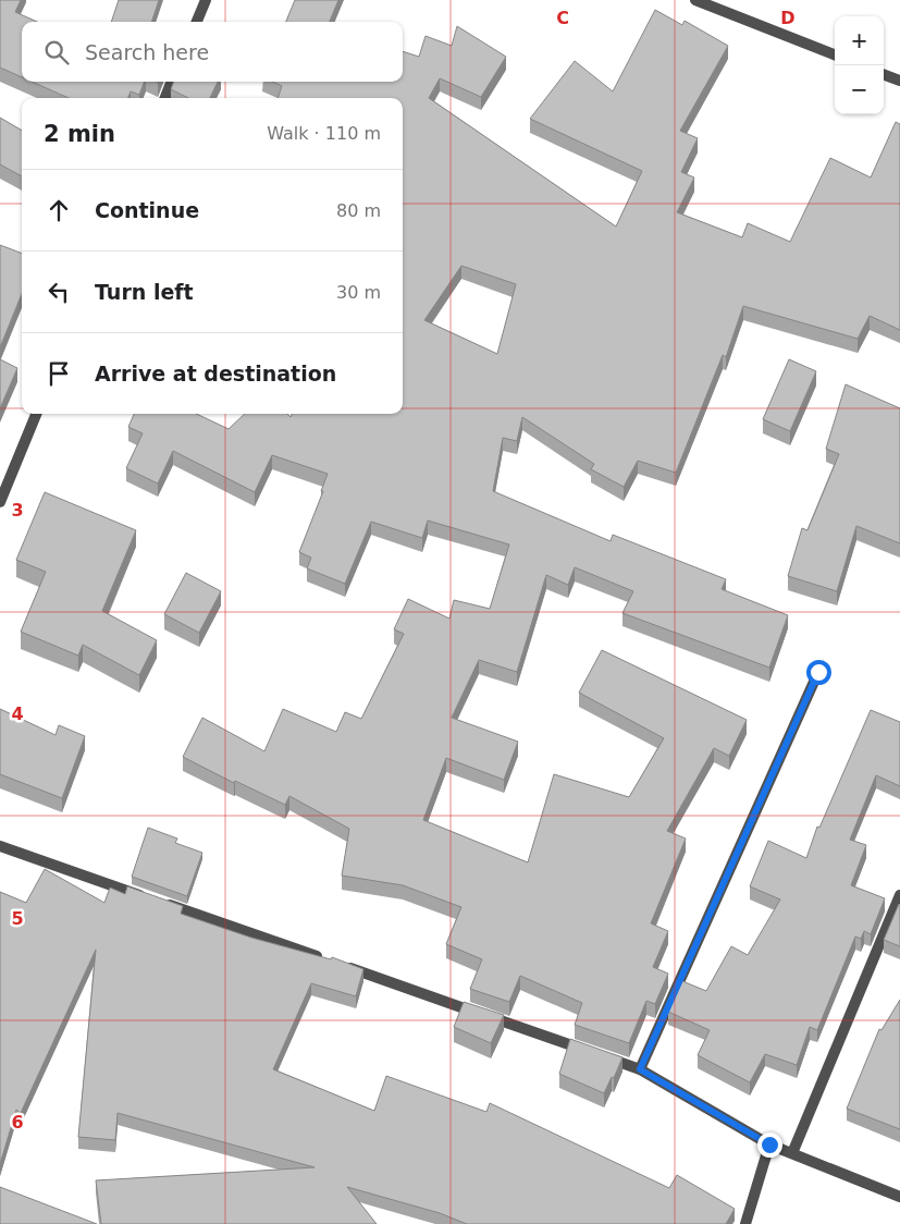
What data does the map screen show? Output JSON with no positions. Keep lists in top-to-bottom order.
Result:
{
  "page": {
    "map_buttons": ["+", "−"],
    "search": "Search here",
    "heading": ["2 min", "Walk · 110 m"],
    "list": [
      ["Continue", "80 m"],
      ["Turn left", "30 m"],
      "Arrive at destination"
    ]
  },
  "grid": {
    "columns": ["C", "D"],
    "rows": [
      "3",
      "4",
      "5",
      "6"
    ]
  }
}
